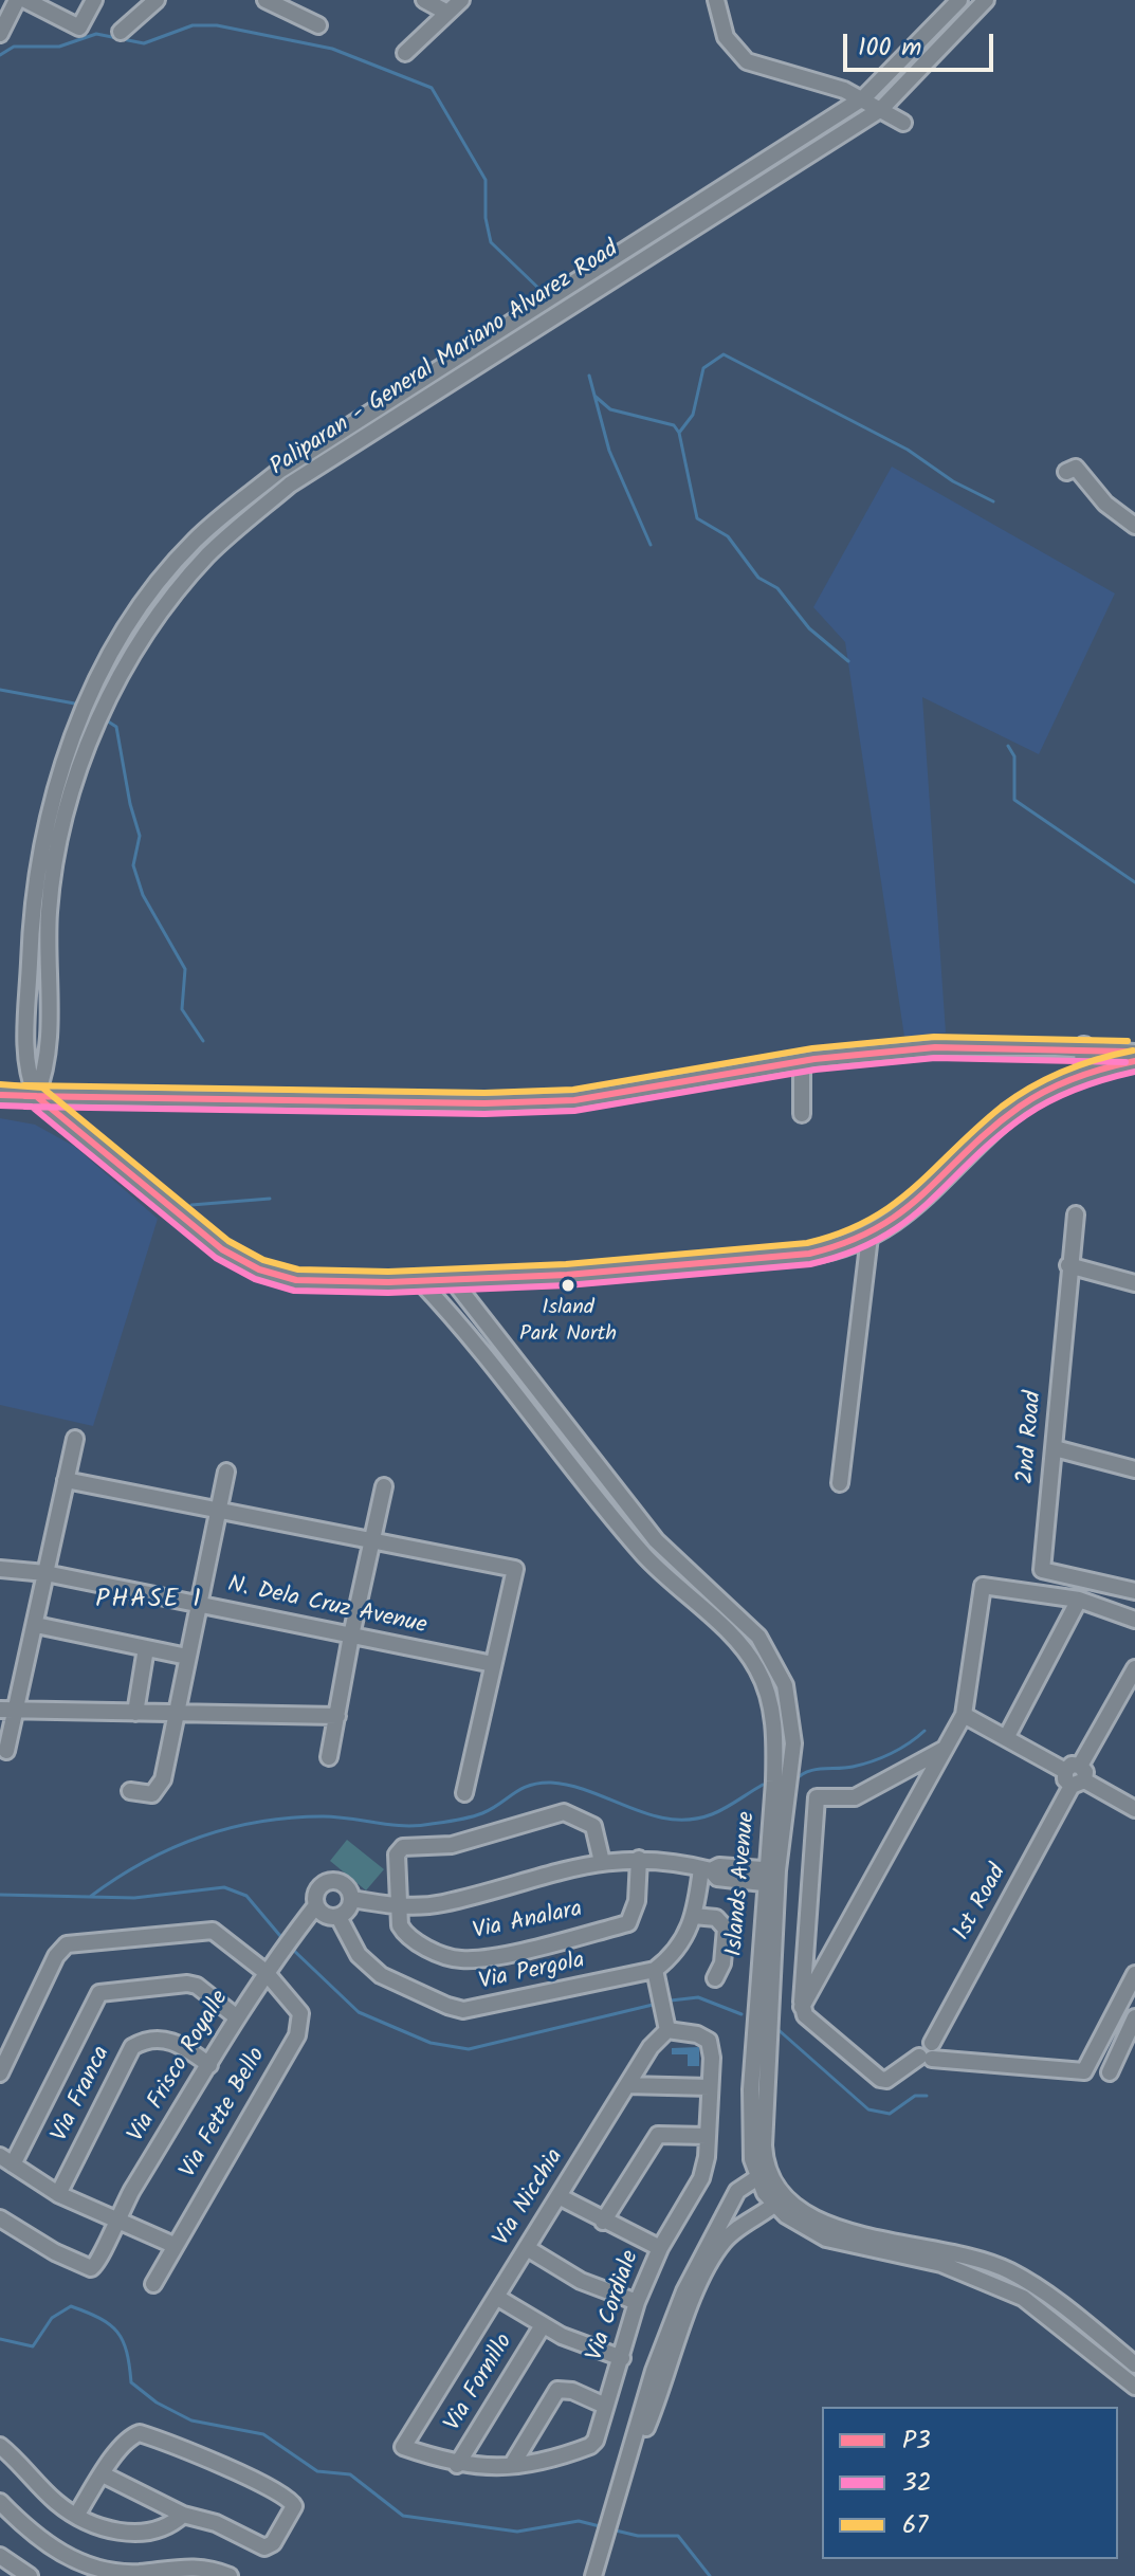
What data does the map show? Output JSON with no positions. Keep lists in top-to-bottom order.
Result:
{
  "streets": {
    "street": [
      "Paliparan - General Mariano Alvarez Road",
      "2nd Road",
      "N. Dela Cruz Avenue",
      "Islands Avenue",
      "1st Road",
      "Via Analara",
      "Via Pergola",
      "Via Frisco Royalle",
      "Via Franca",
      "Via Fette Bello",
      "Via Nicchia",
      "Via Cordiale",
      "Via Fornillo"
    ]
  },
  "crossings": [
    ["Via Pergola", "Via Frisco Royalle"],
    ["Via Frisco Royalle", "Via Franca"],
    ["Via Frisco Royalle", "Via Fette Bello"],
    ["Via Nicchia", "Via Cordiale"],
    ["Via Cordiale", "Via Fornillo"]
  ],
  "districts": ["PHASE 1"],
  "places": ["Island Park North"],
  "lines": ["transit line 67", "transit line P3", "transit line 32"],
  "legend": ["P3", "32", "67"],
  "scale_bar": "100 m"
}
